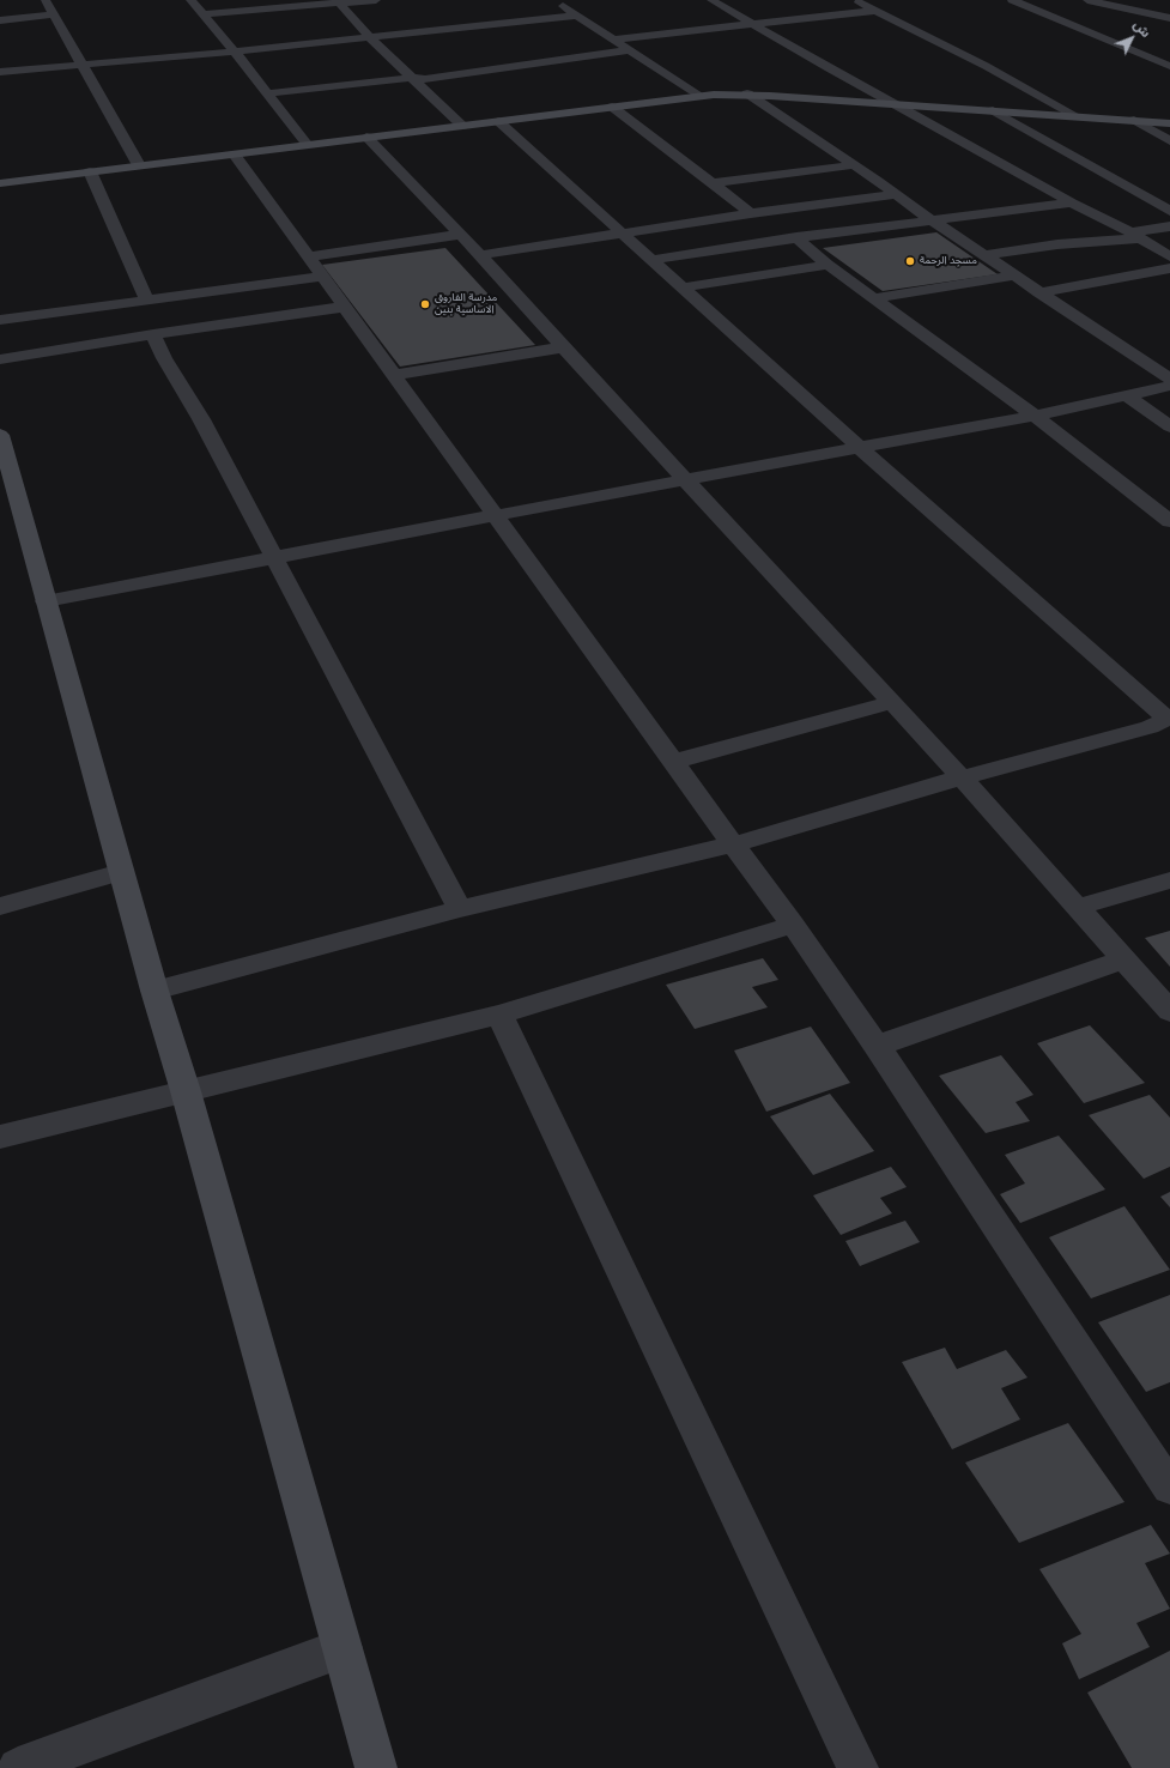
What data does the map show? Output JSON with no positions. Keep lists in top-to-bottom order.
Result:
{
  "places": ["مسجد الرحمة", "مدرسة الفاروق الاساسية بنين"],
  "north": "top right"
}
